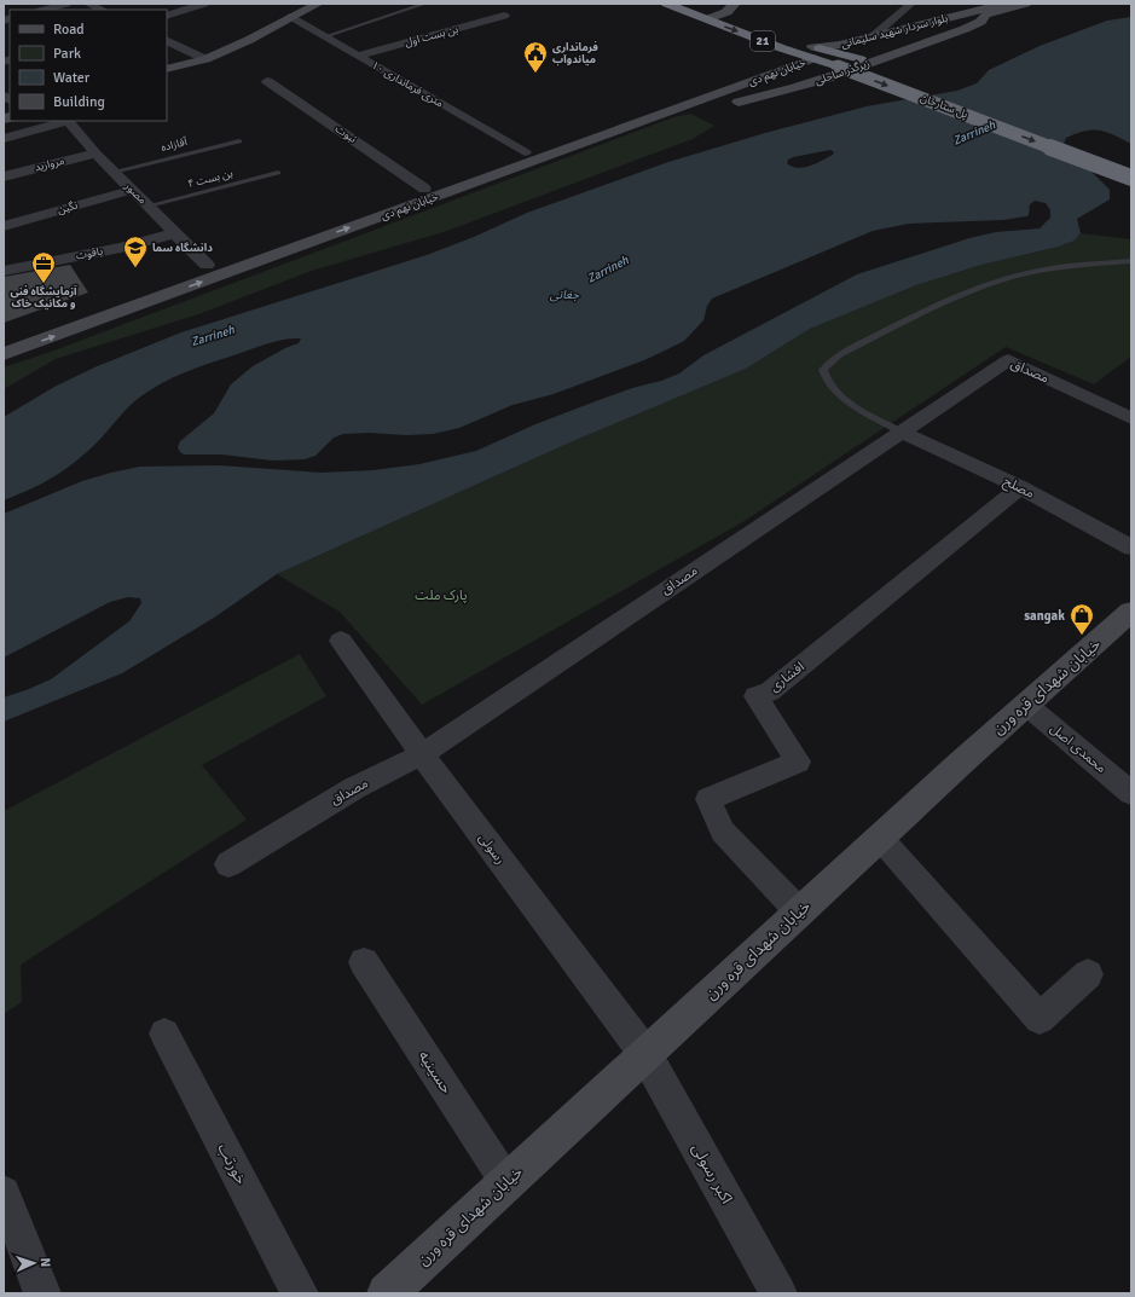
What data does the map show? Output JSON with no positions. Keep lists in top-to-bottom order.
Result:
{
  "streets": {
    "highway": ["21", "پل ستارخان"],
    "main road": [
      "بلوار سردار شهید سلیمانی",
      "خیابان نهم دی",
      "زیرگذر ساحلی",
      "خیابان شهدای قره ورن"
    ],
    "street": [
      "بن بست اول",
      "۱۰ متری فرمانداری",
      "نبوت",
      "مروارید",
      "مصور",
      "نگین",
      "یاقوت",
      "مصداق",
      "مصلح",
      "افشاری",
      "محمدی اصل",
      "رسولی",
      "حسینیه",
      "خورتب",
      "اکبر رسولی"
    ],
    "lane": ["آقازاده", "بن بست ۴"]
  },
  "crossings": [
    ["بلوار سردار شهید سلیمانی", "21"],
    ["بلوار سردار شهید سلیمانی", "خیابان نهم دی"],
    ["بلوار سردار شهید سلیمانی", "زیرگذر ساحلی"],
    ["بلوار سردار شهید سلیمانی", "پل ستارخان"],
    ["بن بست اول", "۱۰ متری فرمانداری"],
    ["21", "خیابان نهم دی"],
    ["21", "پل ستارخان"],
    ["خیابان نهم دی", "زیرگذر ساحلی"],
    ["خیابان نهم دی", "۱۰ متری فرمانداری"],
    ["خیابان نهم دی", "نبوت"],
    ["خیابان نهم دی", "مصور"],
    ["آقازاده", "مصور"],
    ["مروارید", "مصور"],
    ["بن بست ۴", "مصور"],
    ["مصور", "نگین"],
    ["مصور", "یاقوت"],
    ["مصداق", "مصلح"],
    ["مصداق", "رسولی"],
    ["مصلح", "افشاری"],
    ["افشاری", "خیابان شهدای قره ورن"],
    ["خیابان شهدای قره ورن", "محمدی اصل"],
    ["خیابان شهدای قره ورن", "رسولی"],
    ["خیابان شهدای قره ورن", "حسینیه"],
    ["خیابان شهدای قره ورن", "اکبر رسولی"],
    ["رسولی", "اکبر رسولی"]
  ],
  "one_way": ["پل ستارخان"],
  "water": ["Zarrineh", "جغاتی"],
  "parks": ["پارک ملت"],
  "places": {
    "public building": ["فرمانداری میاندوآب"],
    "school or university": ["دانشگاه سما"],
    "office": ["آزمایشگاه فنی و مکانیک خاک"],
    "shop": ["sangak"]
  },
  "legend": [
    "Road",
    "Park",
    "Water",
    "Building"
  ],
  "north": "right"
}
